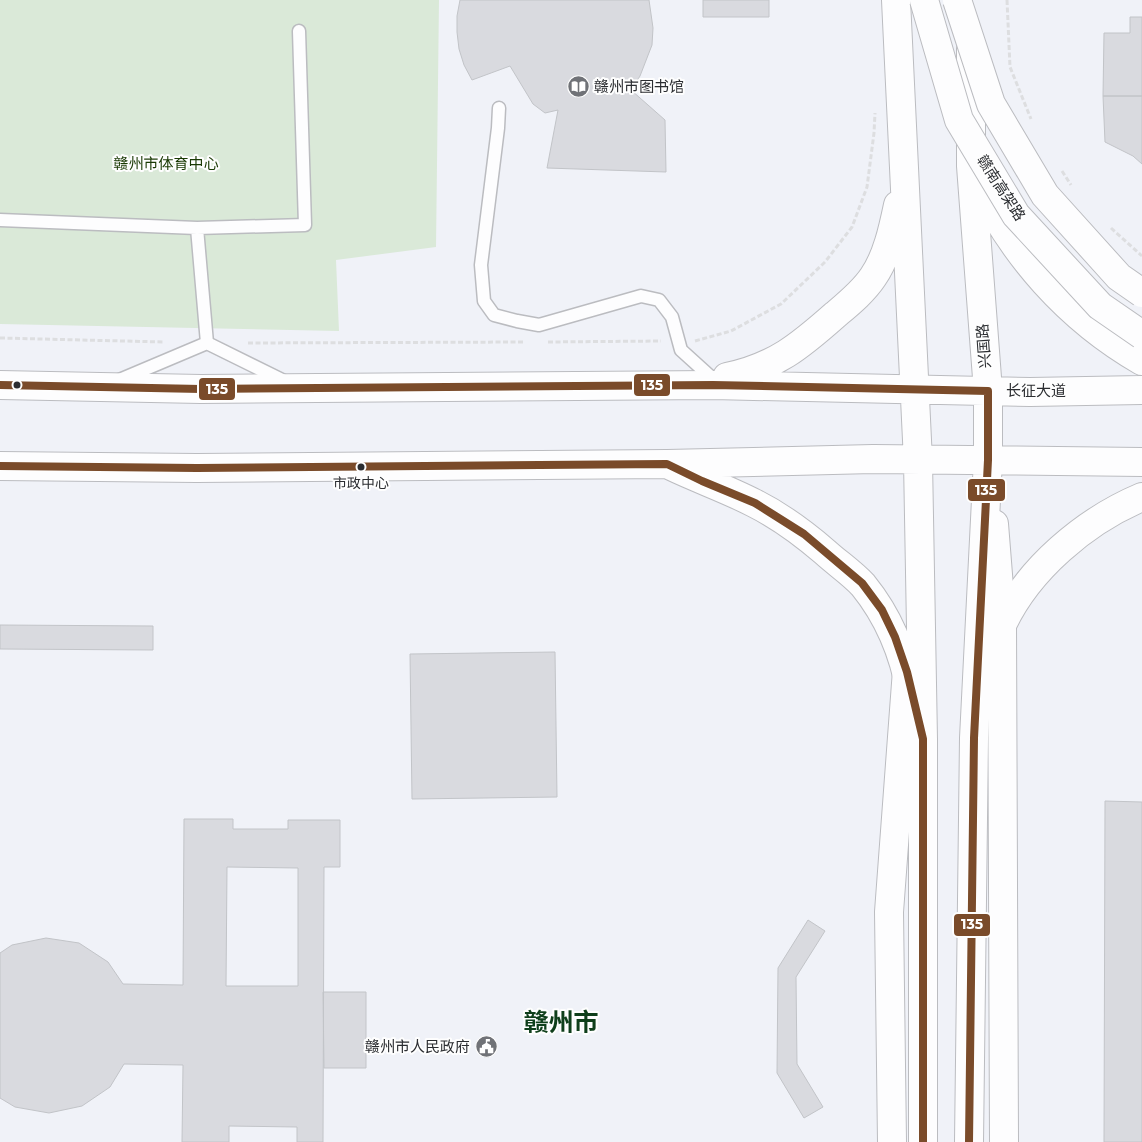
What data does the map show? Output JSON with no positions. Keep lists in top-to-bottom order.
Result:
{
  "streets": {
    "main road": ["赣南高架路", "兴国路", "长征大道"]
  },
  "crossings": [
    ["兴国路", "长征大道"]
  ],
  "districts": ["赣州市"],
  "parks": ["赣州市体育中心"],
  "places": {
    "library": ["赣州市图书馆"],
    "other": ["市政中心"],
    "public building": ["赣州市人民政府"]
  },
  "lines": ["transit line 135"]
}
